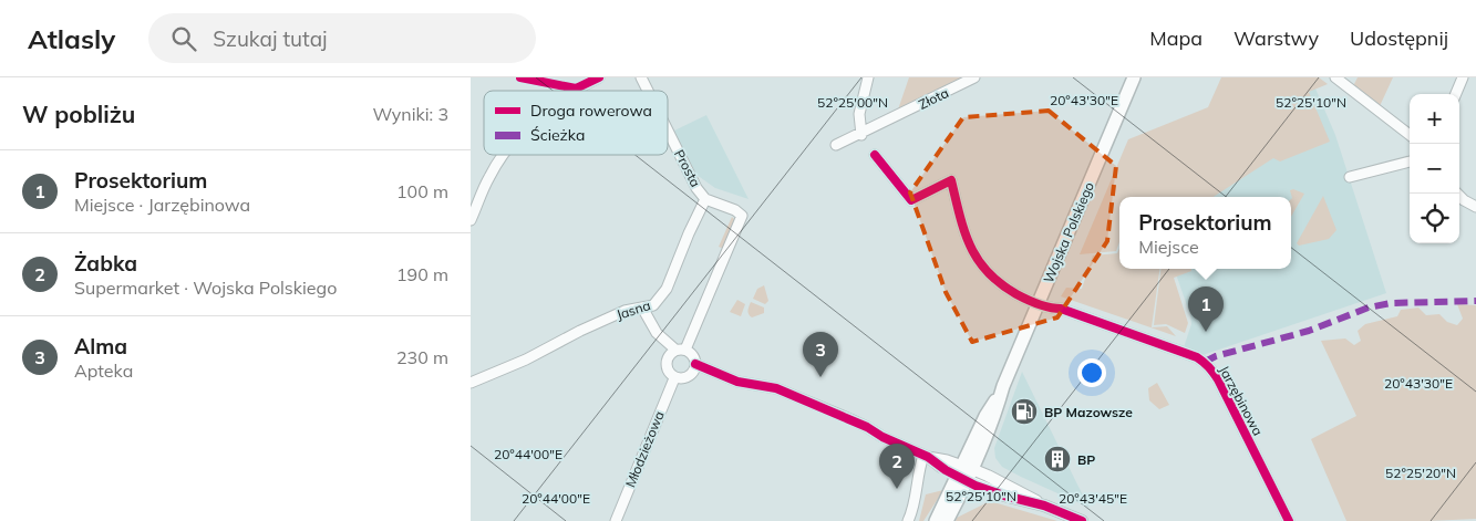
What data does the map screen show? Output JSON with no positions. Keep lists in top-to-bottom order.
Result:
{
  "streets": {
    "main road": ["Wojska Polskiego"],
    "street": [
      "Złota",
      "Prosta",
      "Jasna",
      "Jarzębinowa",
      "Młodzieżowa"
    ]
  },
  "crossings": [
    ["Prosta", "Jasna"],
    ["Wojska Polskiego", "Jarzębinowa"]
  ],
  "places": {
    "fuel station": ["BP Mazowsze"],
    "building": ["BP"]
  },
  "legend": ["Droga rowerowa", "Ścieżka"],
  "page": {
    "header": "Atlasly",
    "search": "Szukaj tutaj",
    "nav": ["Mapa", "Warstwy", "Udostępnij"],
    "heading": ["W pobliżu", "Wyniki: 3"],
    "map_buttons": ["+", "−"],
    "list": [
      {
        "mark": "1",
        "name": "Prosektorium",
        "note": "Miejsce · Jarzębinowa",
        "value": "100 m"
      },
      {
        "mark": "2",
        "name": "Żabka",
        "note": "Supermarket · Wojska Polskiego",
        "value": "190 m"
      },
      {
        "mark": "3",
        "name": "Alma",
        "note": "Apteka",
        "value": "230 m"
      }
    ],
    "popup": ["Prosektorium", "Miejsce"],
    "pins": ["1", "3", "2"]
  },
  "coordinates": [
    "20°43'30\"E",
    "52°25'10\"N",
    "52°25'00\"N",
    "20°44'00\"E",
    "52°25'20\"N",
    "20°43'45\"E"
  ]
}
